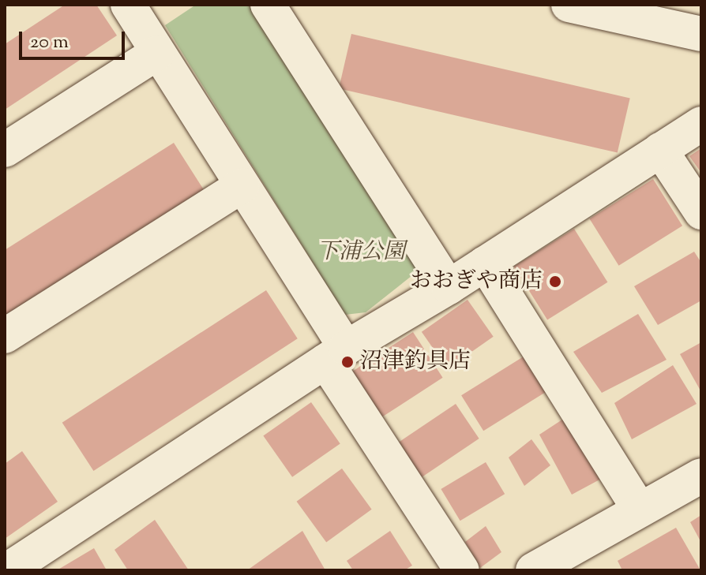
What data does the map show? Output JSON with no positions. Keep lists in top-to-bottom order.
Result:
{
  "parks": ["下浦公園"],
  "places": ["おおぎや商店", "沼津釣具店"],
  "scale_bar": "20 m"
}
